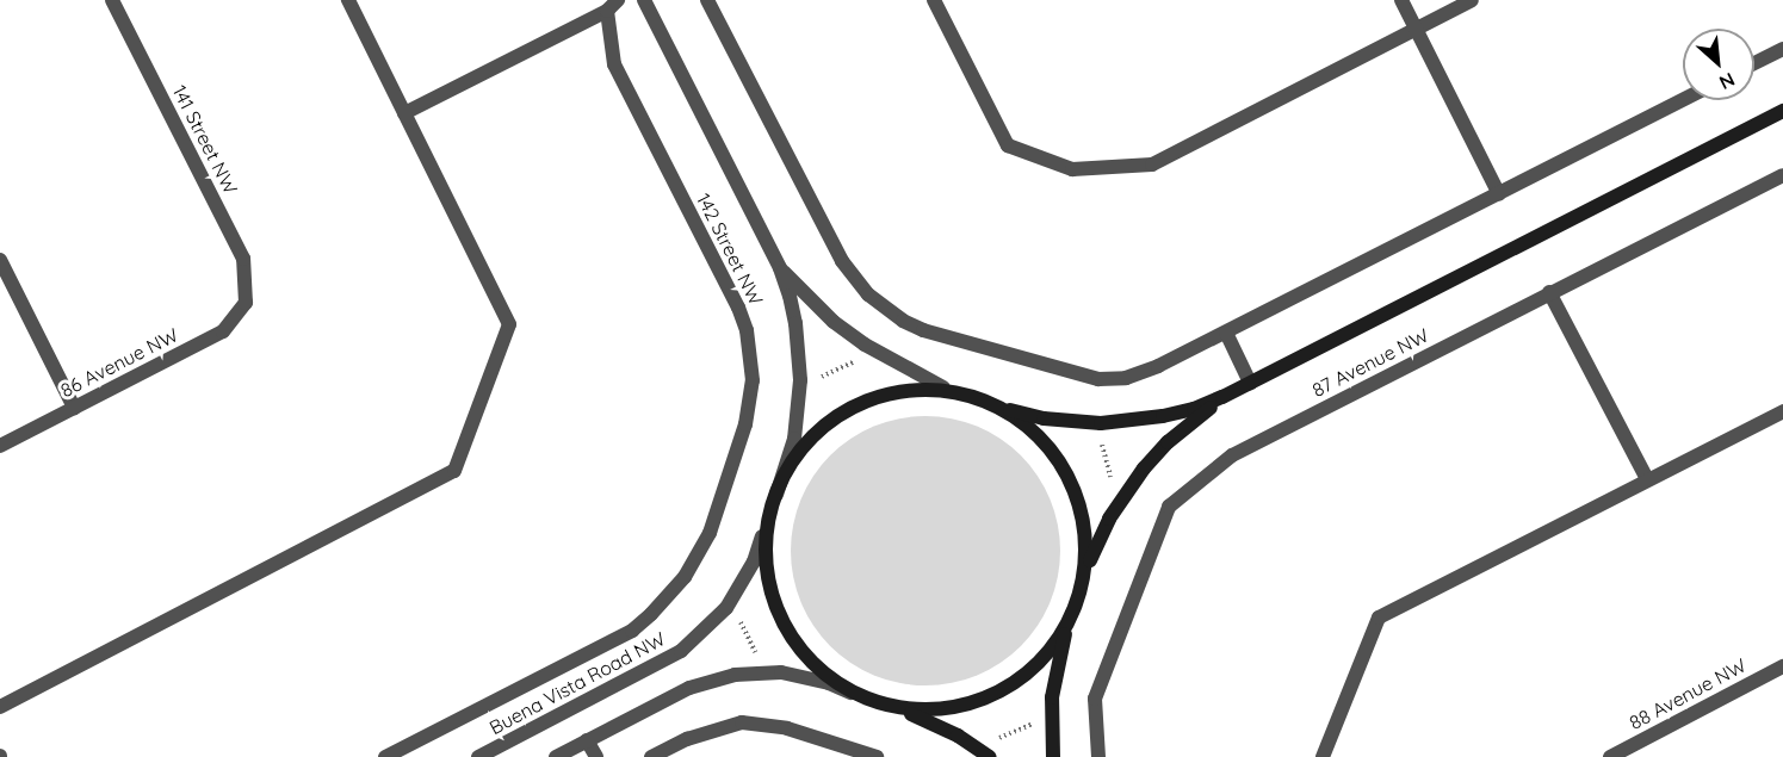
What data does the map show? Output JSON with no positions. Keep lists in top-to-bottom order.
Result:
{
  "streets": {
    "main road": ["87 Avenue NW"],
    "street": [
      "141 Street NW",
      "142 Street NW",
      "86 Avenue NW",
      "Buena Vista Road NW",
      "88 Avenue NW"
    ]
  },
  "crossings": [
    ["141 Street NW", "86 Avenue NW"],
    ["142 Street NW", "Buena Vista Road NW"]
  ],
  "north": "bottom right"
}
